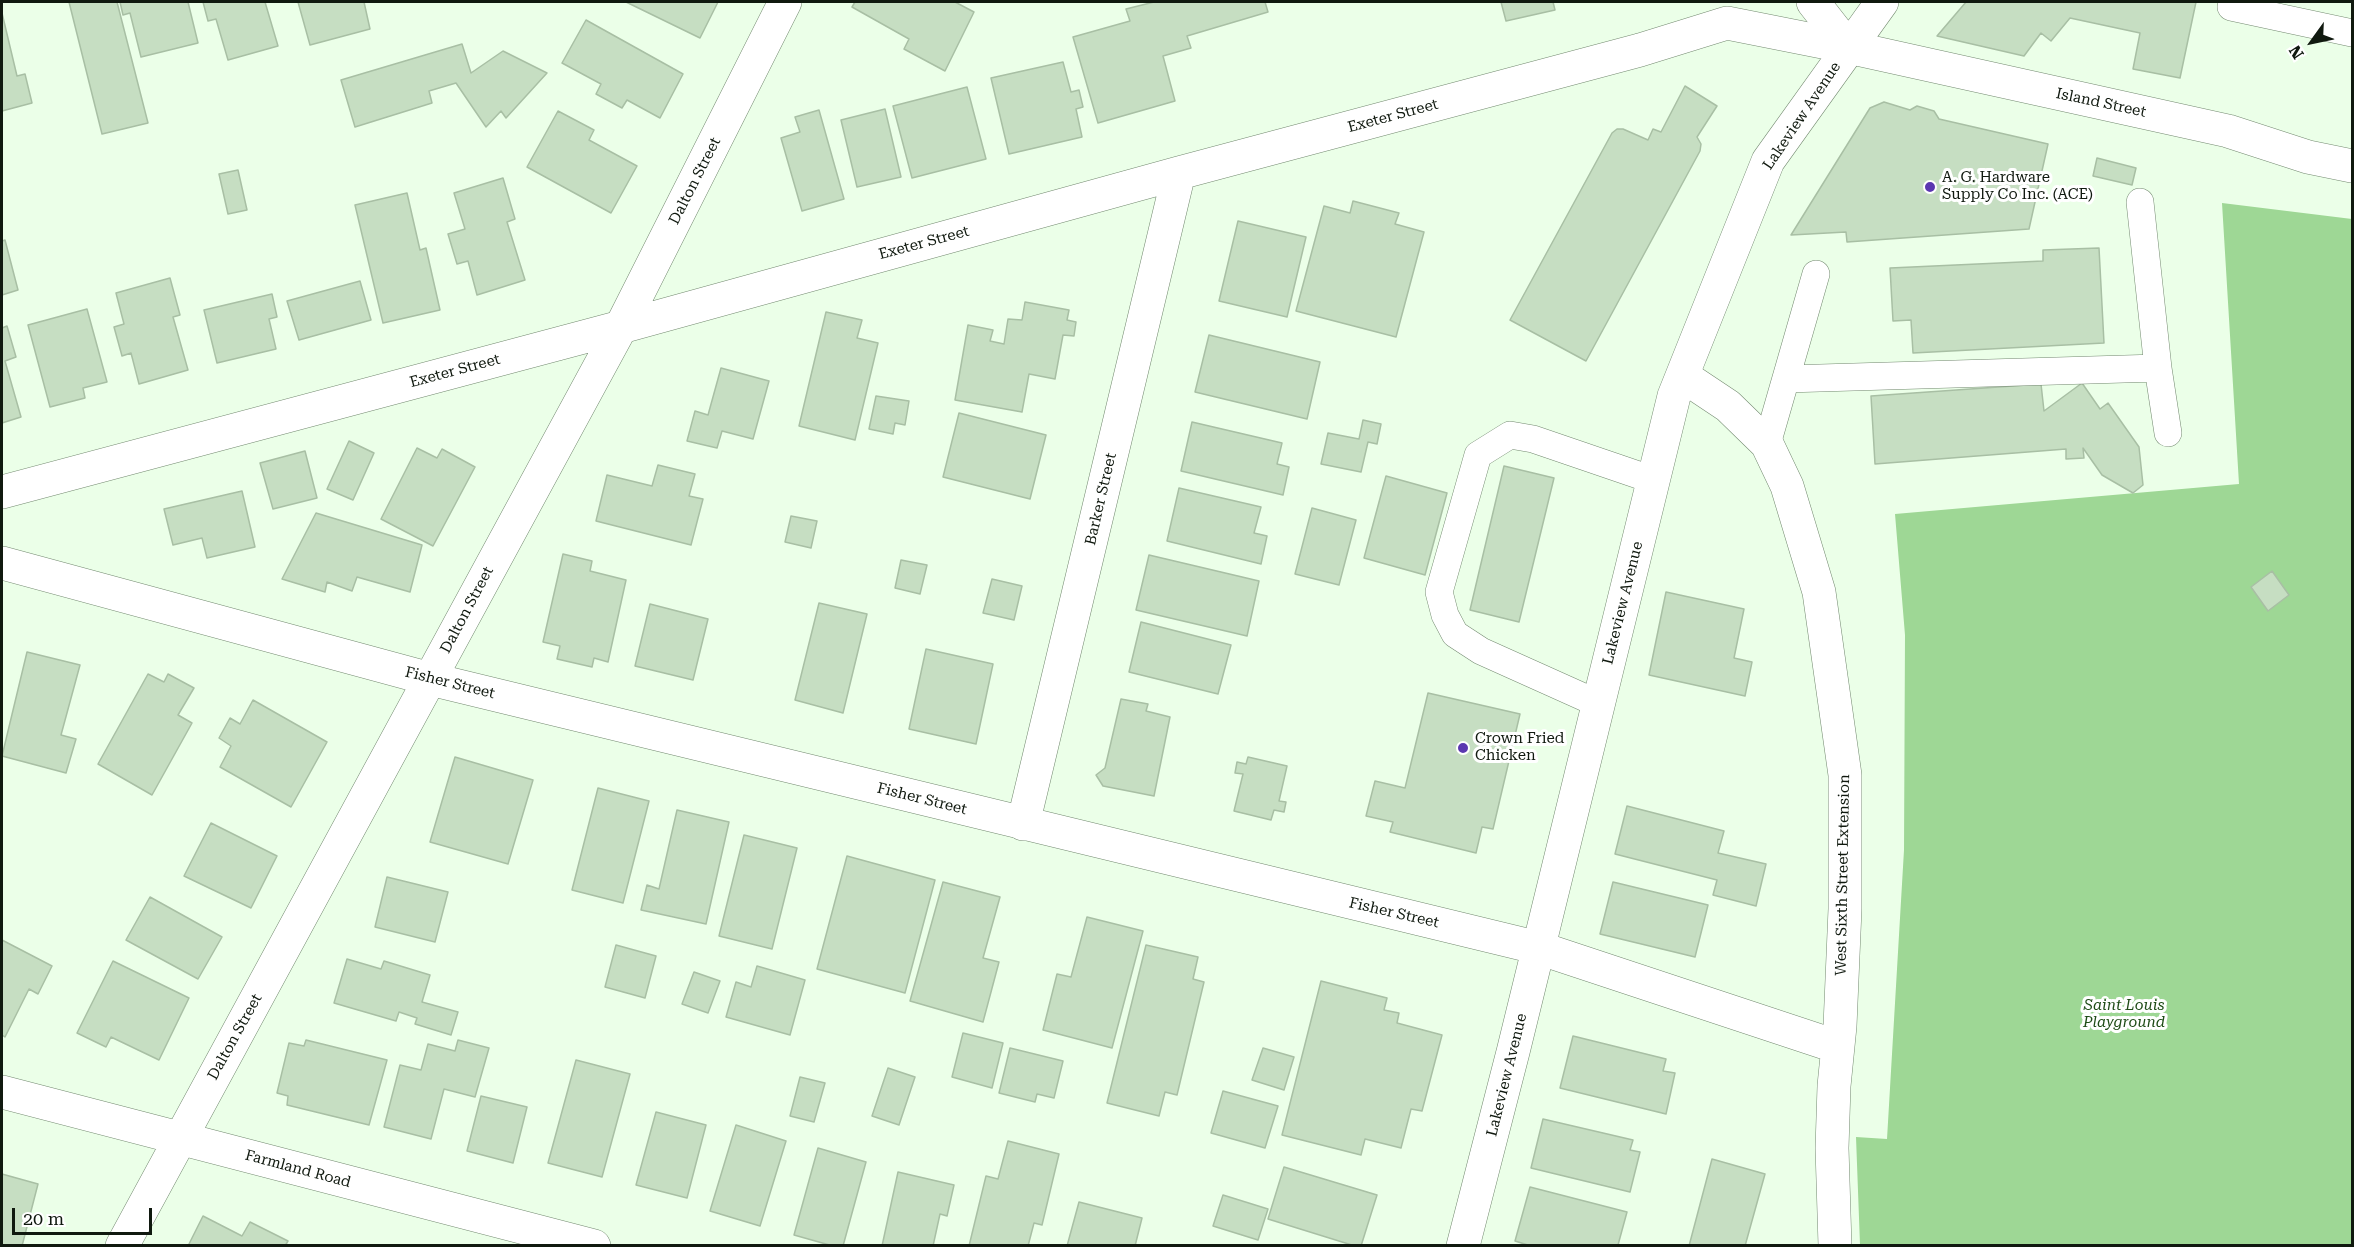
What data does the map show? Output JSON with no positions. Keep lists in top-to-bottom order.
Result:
{
  "streets": {
    "street": [
      "Island Street",
      "Exeter Street",
      "Lakeview Avenue",
      "Dalton Street",
      "Barker Street",
      "Fisher Street",
      "West Sixth Street Extension",
      "Farmland Road"
    ]
  },
  "crossings": [
    ["Island Street", "Exeter Street"],
    ["Island Street", "Lakeview Avenue"],
    ["Exeter Street", "Lakeview Avenue"],
    ["Exeter Street", "Dalton Street"],
    ["Exeter Street", "Barker Street"],
    ["Lakeview Avenue", "Fisher Street"],
    ["Lakeview Avenue", "West Sixth Street Extension"],
    ["Dalton Street", "Fisher Street"],
    ["Dalton Street", "Farmland Road"],
    ["Barker Street", "Fisher Street"],
    ["Fisher Street", "West Sixth Street Extension"]
  ],
  "parks": ["Saint Louis Playground"],
  "places": ["A. G. Hardware Supply Co Inc. (ACE)", "Crown Fried Chicken"],
  "scale_bar": "20 m",
  "north": "bottom left"
}
